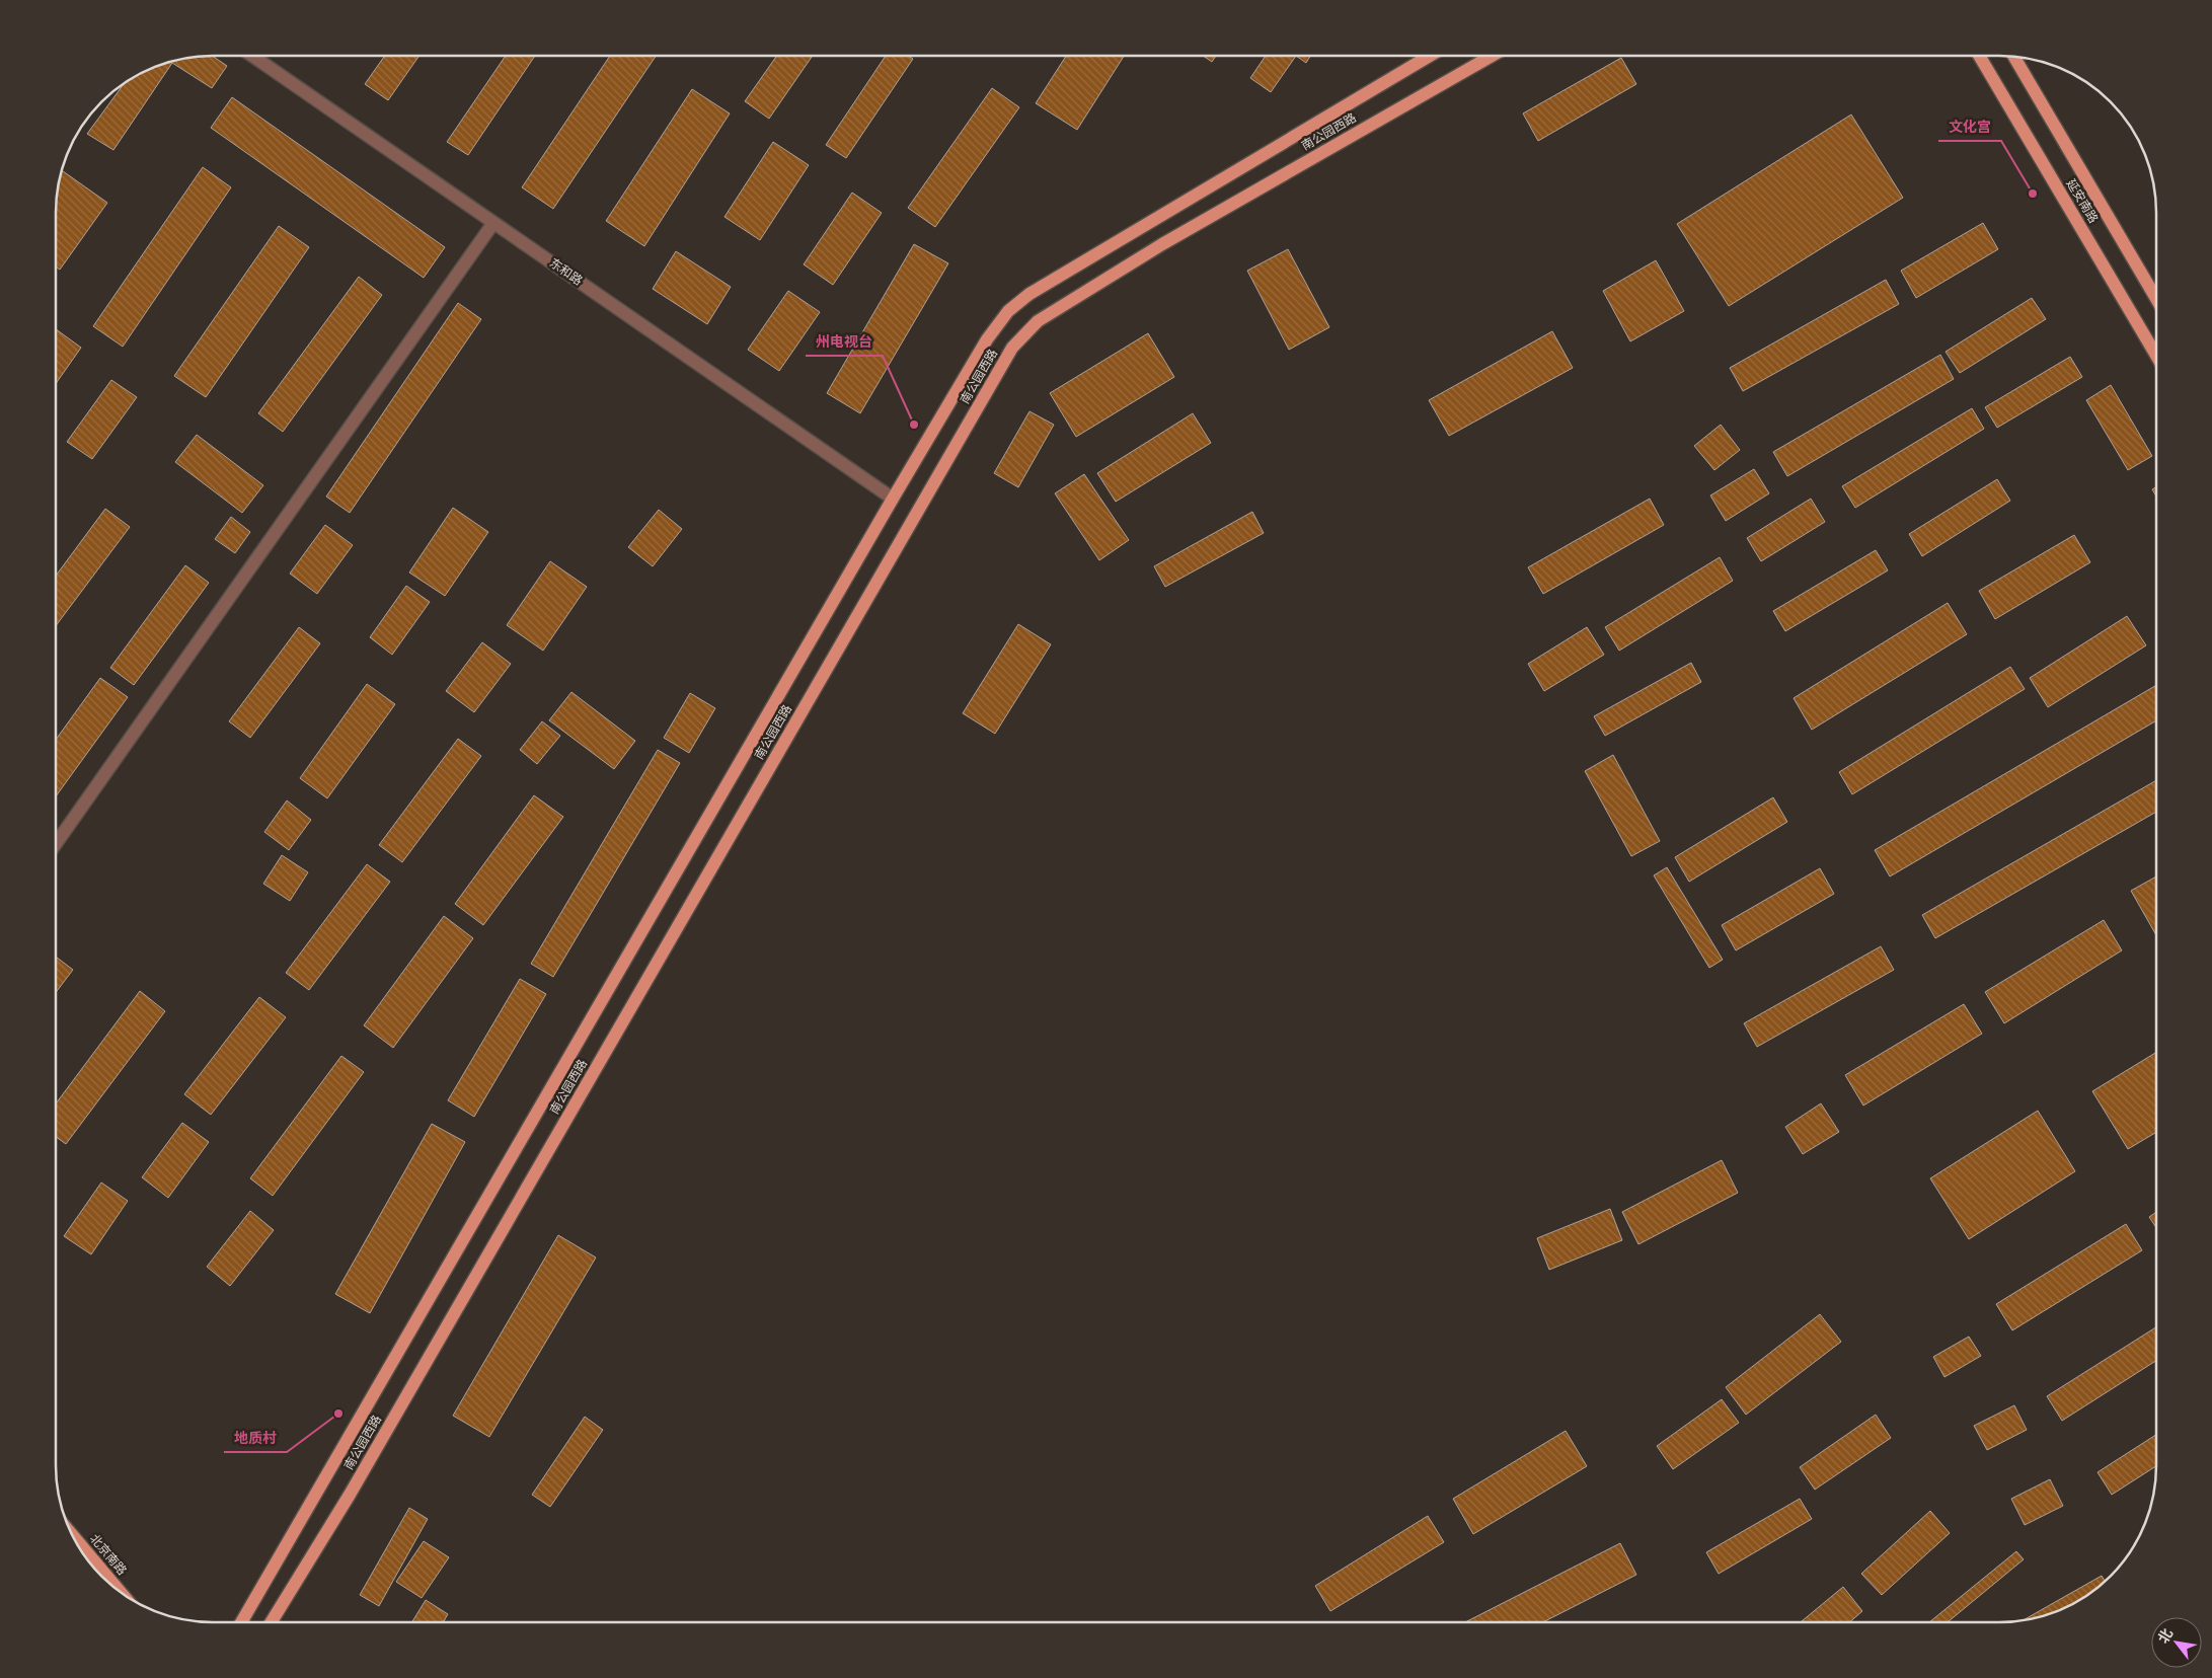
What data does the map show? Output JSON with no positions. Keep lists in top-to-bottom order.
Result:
{
  "streets": {
    "main road": ["南公园西路", "延安南路", "北京南路"],
    "street": ["东和路"]
  },
  "crossings": [
    ["南公园西路", "东和路"]
  ],
  "places": ["文化宫", "州电视台", "地质村"],
  "north": "top left"
}
